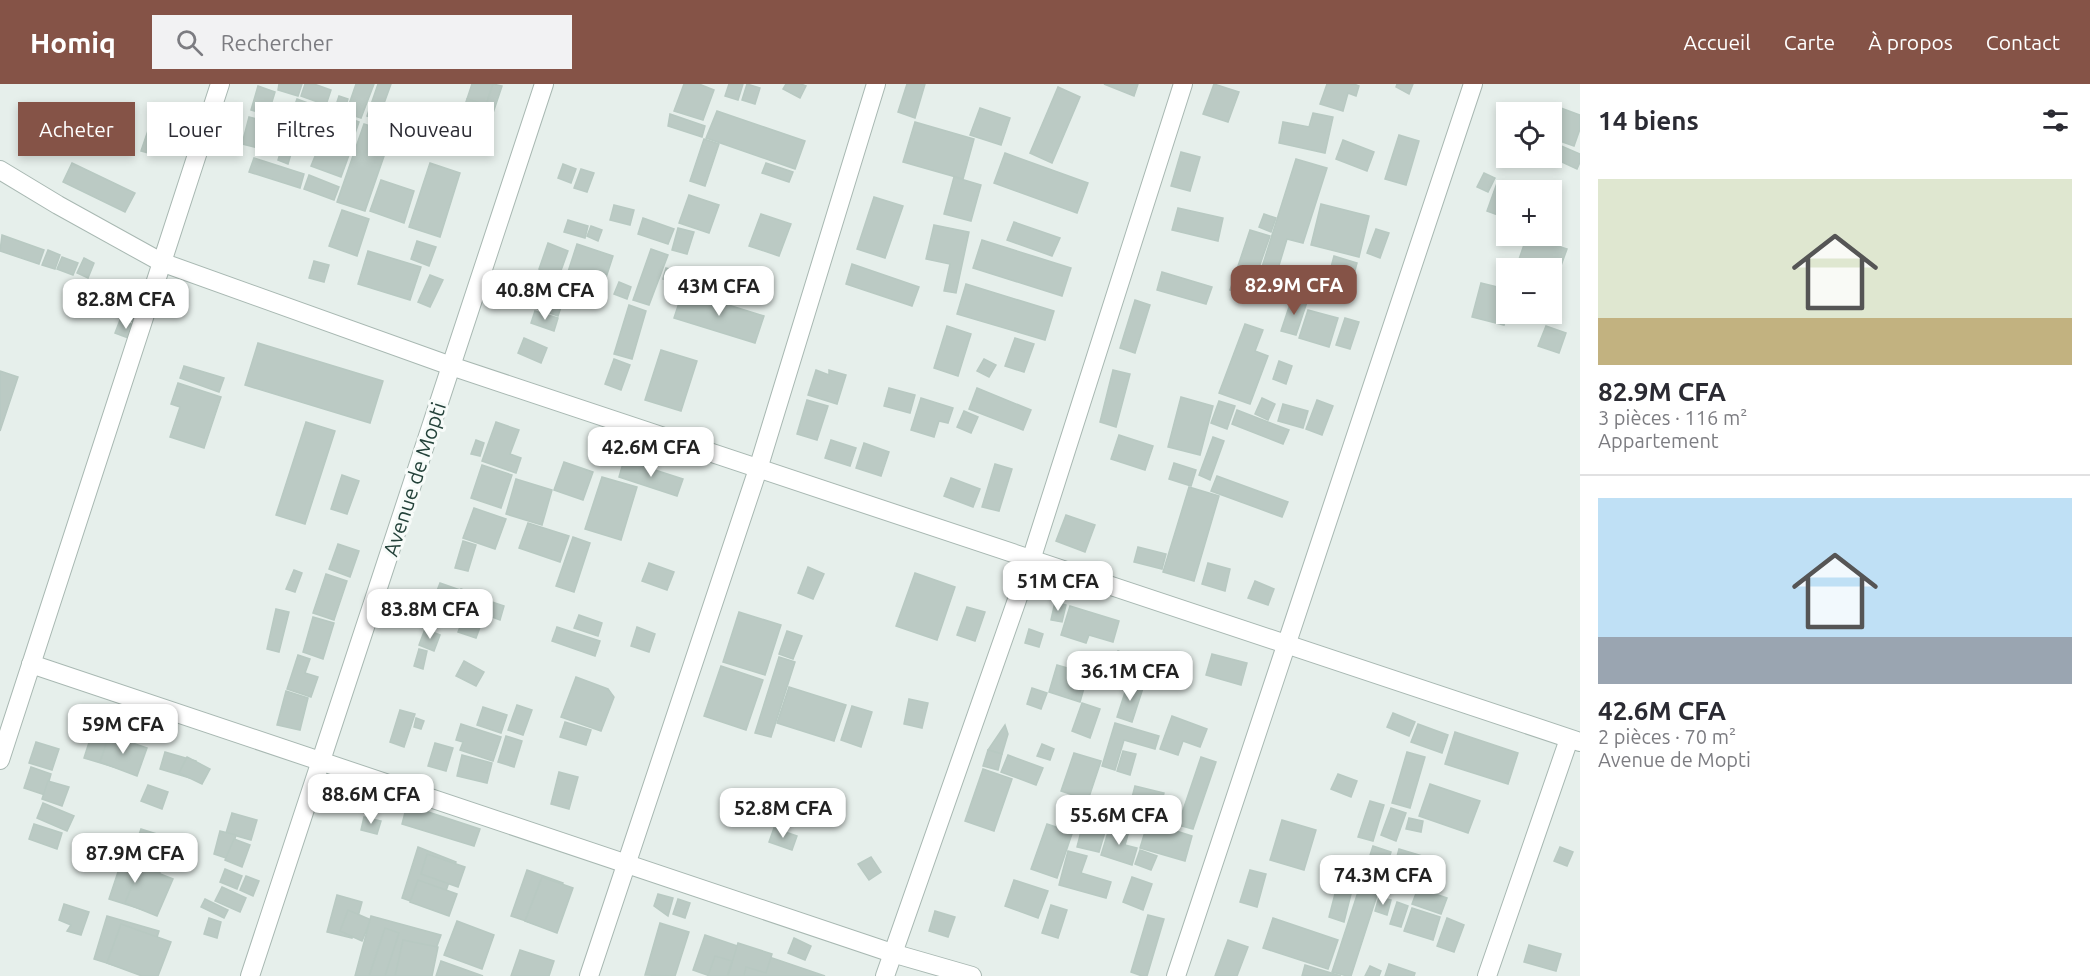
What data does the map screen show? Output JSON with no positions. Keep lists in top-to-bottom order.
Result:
{
  "streets": {
    "street": ["Avenue de Mopti"]
  },
  "page": {
    "header": "Homiq",
    "search": "Rechercher",
    "nav": [
      "Accueil",
      "Carte",
      "À propos",
      "Contact"
    ],
    "heading": "14 biens",
    "map_buttons": ["+", "−"],
    "chip": [
      "Acheter",
      "Louer",
      "Filtres",
      "Nouveau"
    ],
    "list": [
      {
        "name": "82.9M CFA",
        "note": "3 pièces · 116 m² · Appartement"
      },
      {
        "name": "42.6M CFA",
        "note": "2 pièces · 70 m² · Avenue de Mopti"
      }
    ],
    "price": [
      "82.9M CFA",
      "43M CFA",
      "40.8M CFA",
      "82.8M CFA",
      "42.6M CFA",
      "51M CFA",
      "83.8M CFA",
      "36.1M CFA",
      "59M CFA",
      "88.6M CFA",
      "52.8M CFA",
      "55.6M CFA",
      "87.9M CFA",
      "74.3M CFA"
    ]
  }
}
